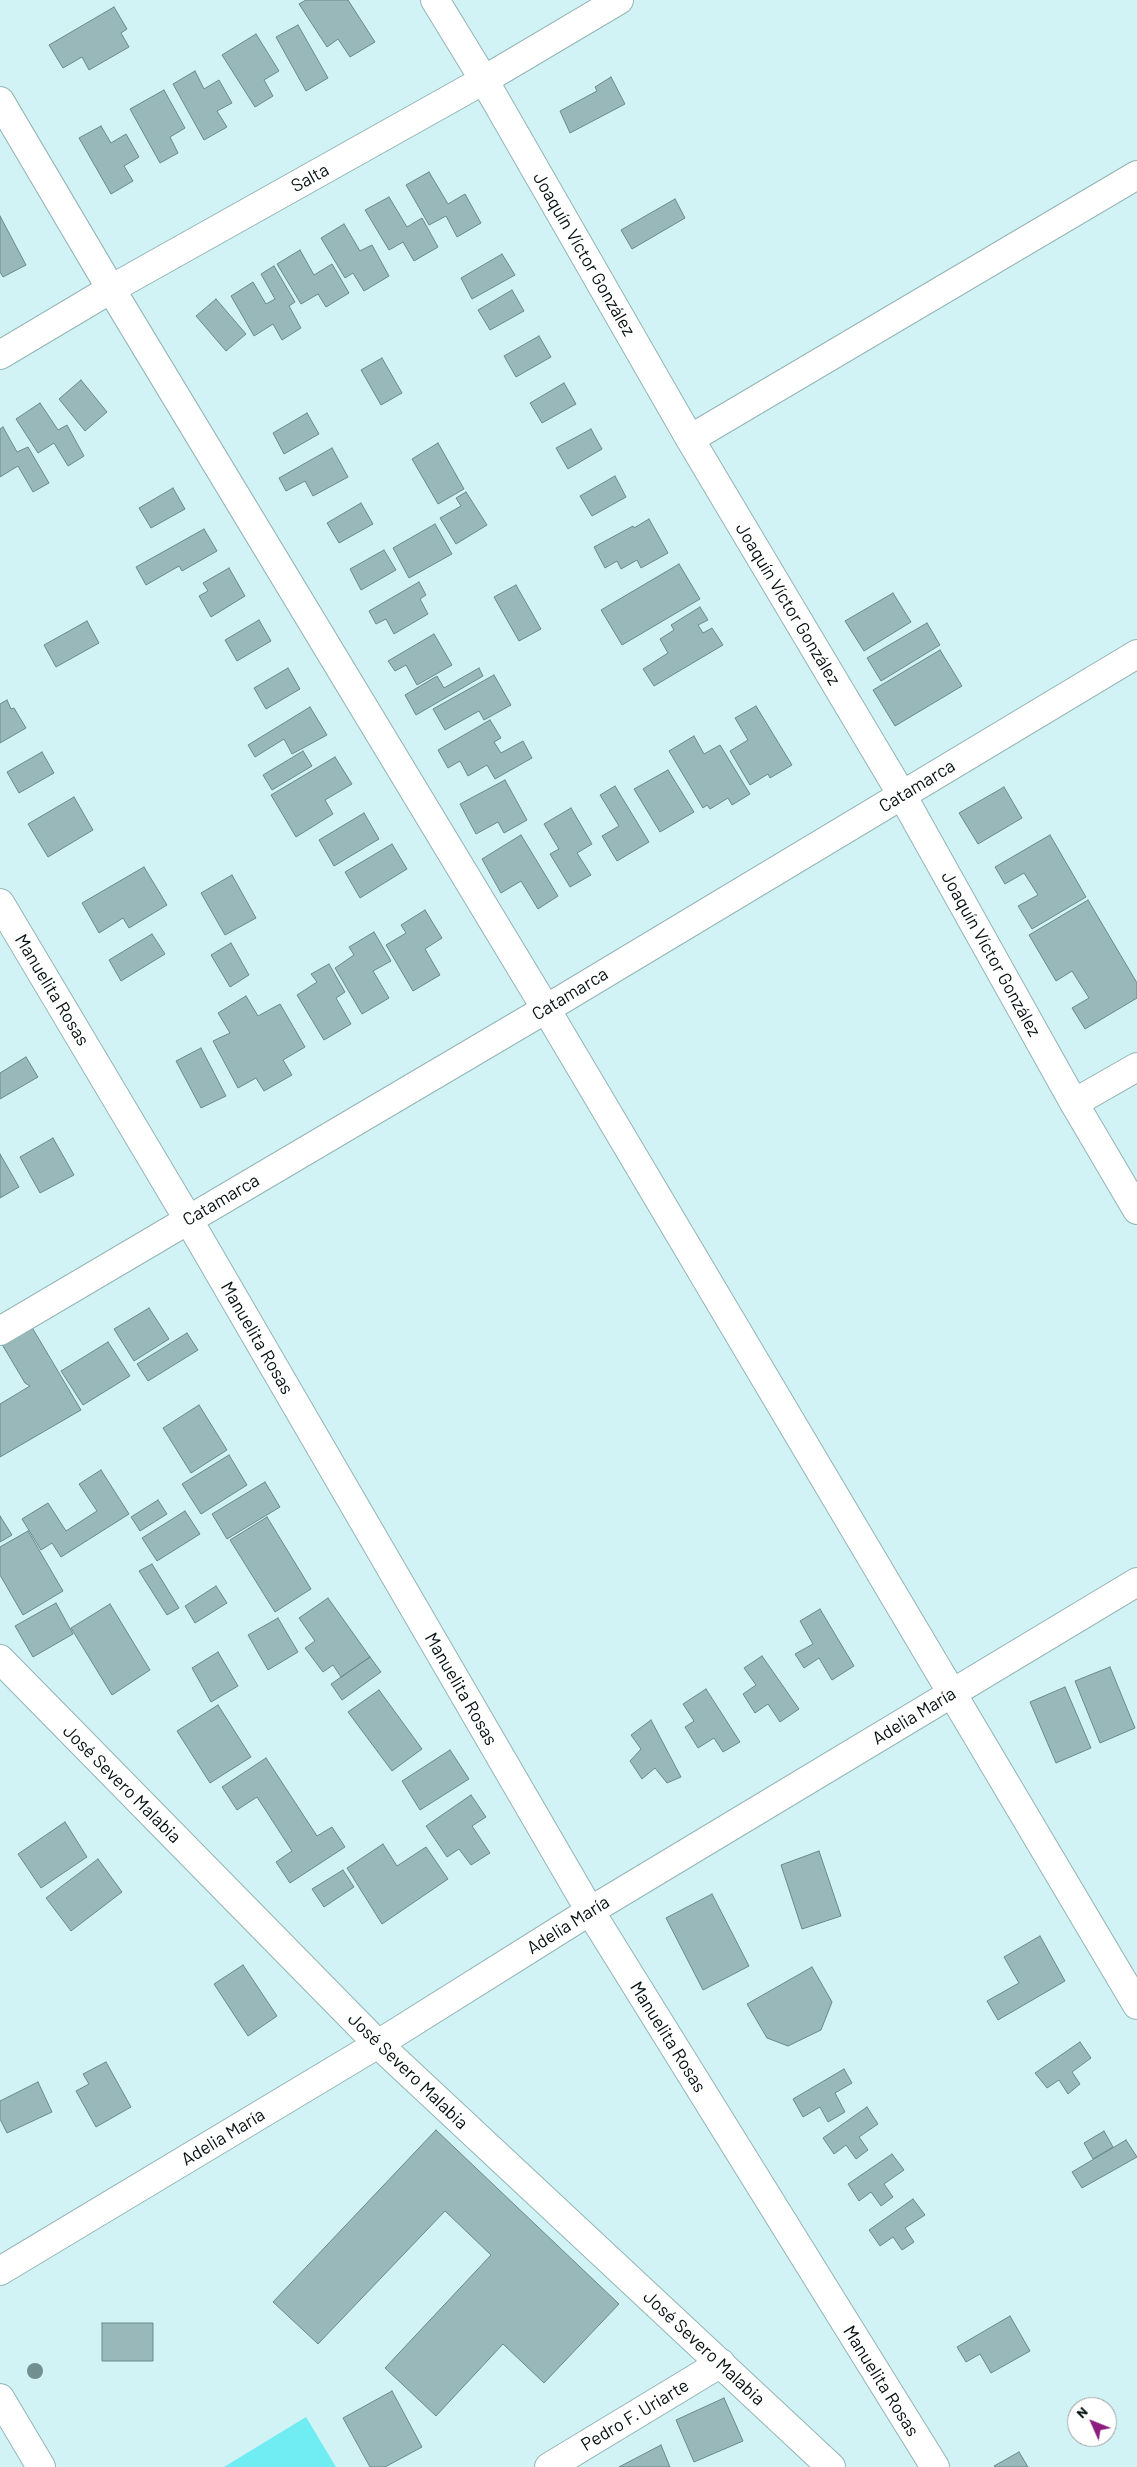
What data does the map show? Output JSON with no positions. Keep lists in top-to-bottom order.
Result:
{
  "streets": {
    "street": [
      "Salta",
      "Joaquín Víctor González",
      "Catamarca",
      "Manuelita Rosas",
      "Adelia María",
      "José Severo Malabia",
      "Pedro F. Uriarte"
    ]
  },
  "crossings": [
    ["Salta", "Joaquín Víctor González"],
    ["Joaquín Víctor González", "Catamarca"],
    ["Catamarca", "Manuelita Rosas"],
    ["Manuelita Rosas", "Adelia María"],
    ["Adelia María", "José Severo Malabia"],
    ["José Severo Malabia", "Pedro F. Uriarte"]
  ],
  "north": "top left"
}
